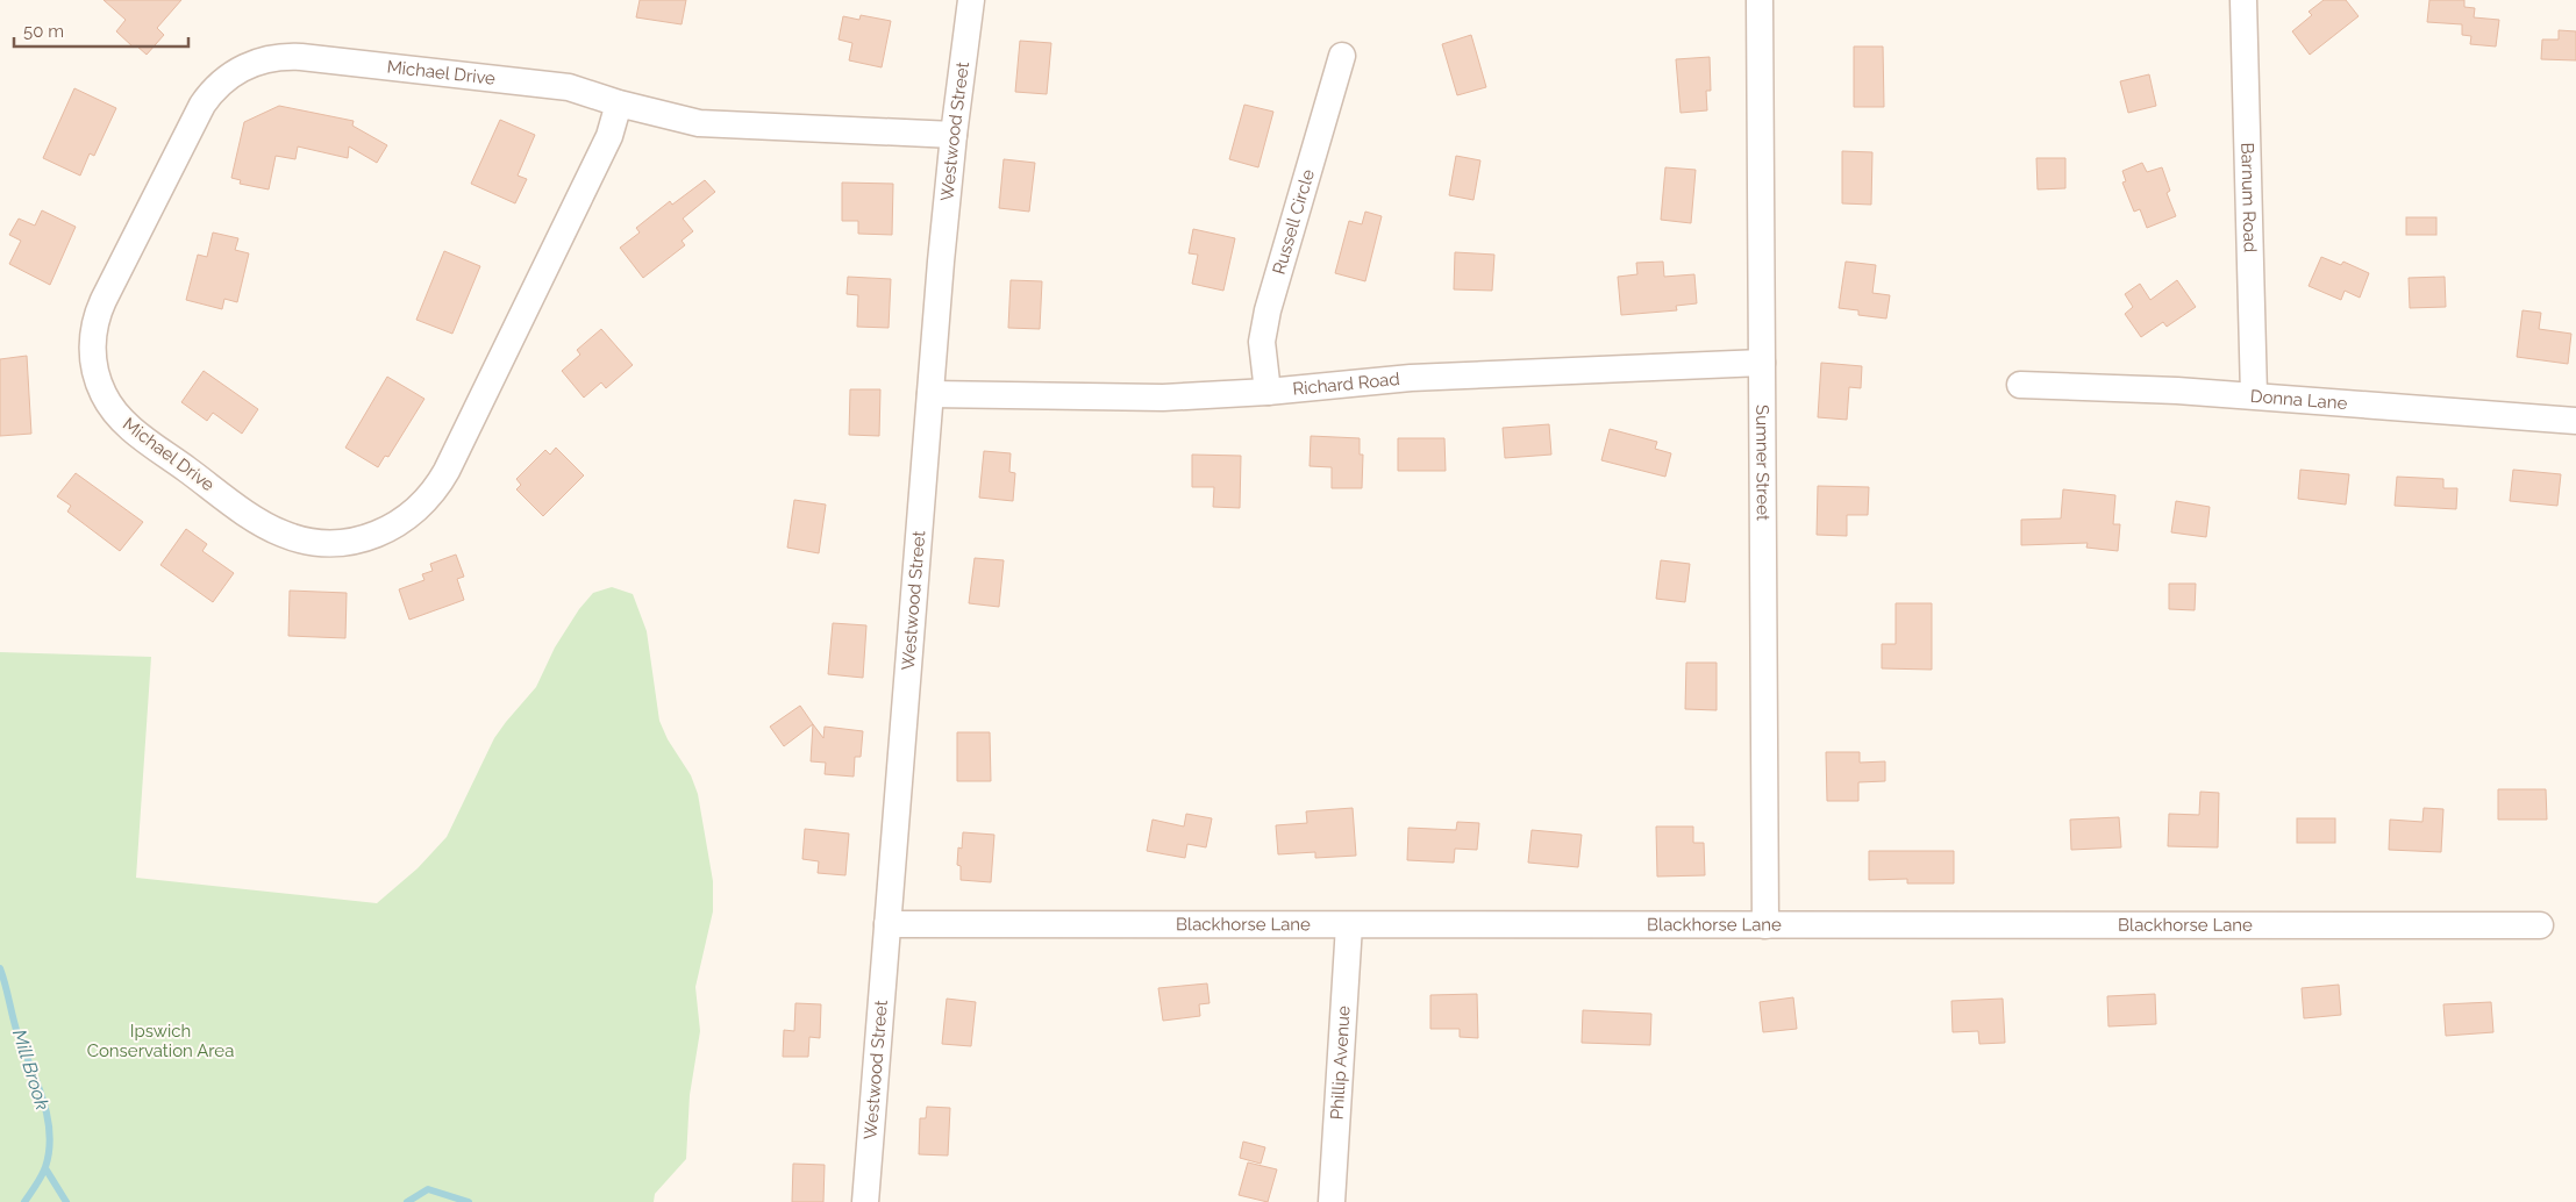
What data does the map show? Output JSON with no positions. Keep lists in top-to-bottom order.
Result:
{
  "streets": {
    "street": [
      "Michael Drive",
      "Westwood Street",
      "Barnum Road",
      "Russell Circle",
      "Richard Road",
      "Donna Lane",
      "Sumner Street",
      "Blackhorse Lane",
      "Phillip Avenue"
    ]
  },
  "crossings": [
    ["Michael Drive", "Westwood Street"],
    ["Westwood Street", "Richard Road"],
    ["Westwood Street", "Blackhorse Lane"],
    ["Barnum Road", "Donna Lane"],
    ["Russell Circle", "Richard Road"],
    ["Richard Road", "Sumner Street"],
    ["Sumner Street", "Blackhorse Lane"],
    ["Blackhorse Lane", "Phillip Avenue"]
  ],
  "water": ["Mill Brook"],
  "parks": ["Ipswich Conservation Area"],
  "scale_bar": "50 m"
}
